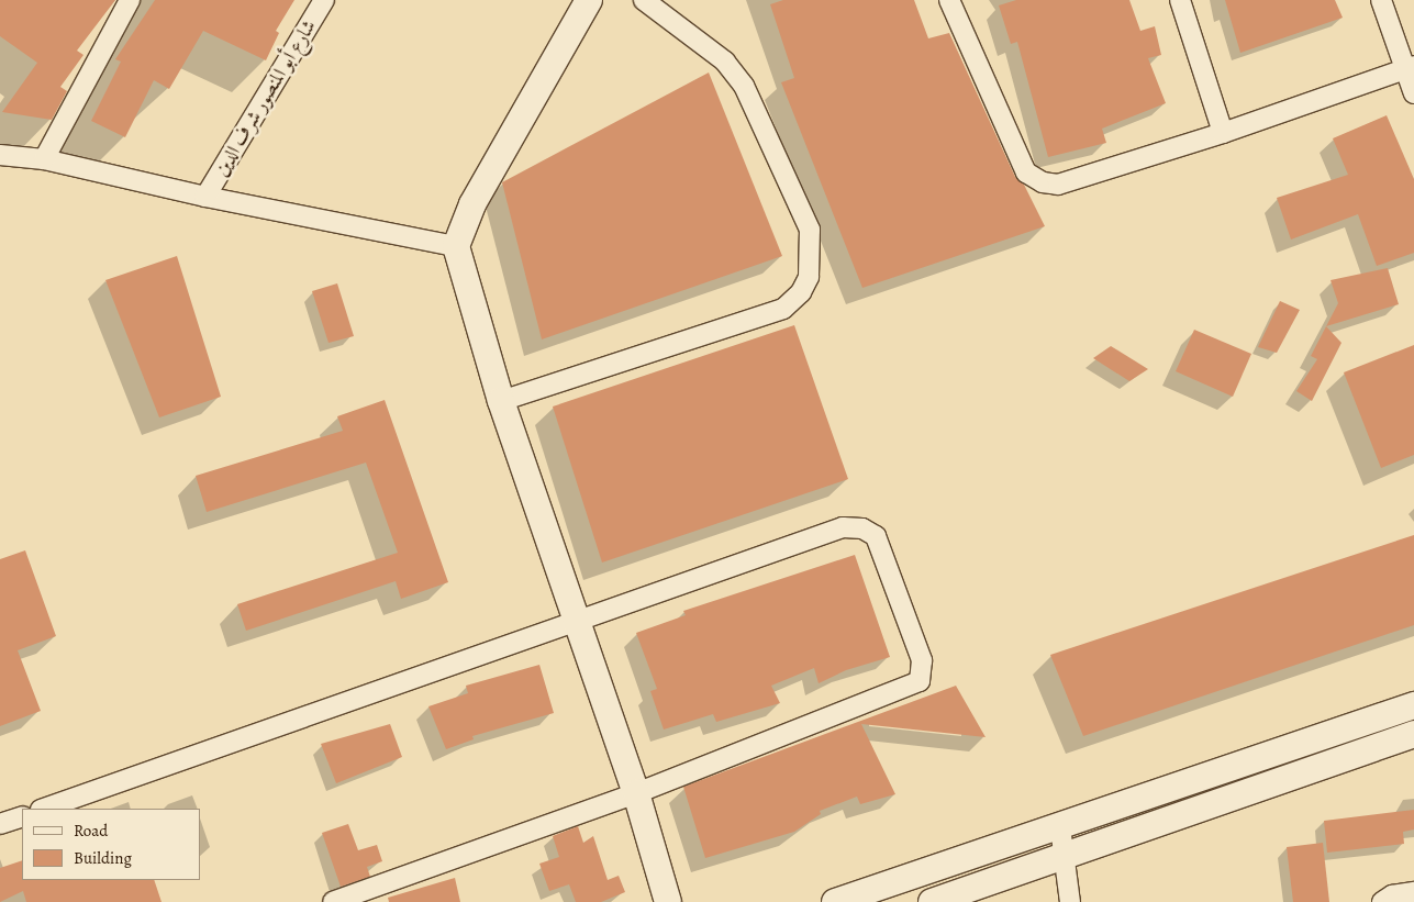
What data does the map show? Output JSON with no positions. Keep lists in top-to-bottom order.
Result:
{
  "streets": {
    "street": ["شارع أبو المنصور شرف الدين"]
  },
  "legend": ["Road", "Building"]
}
